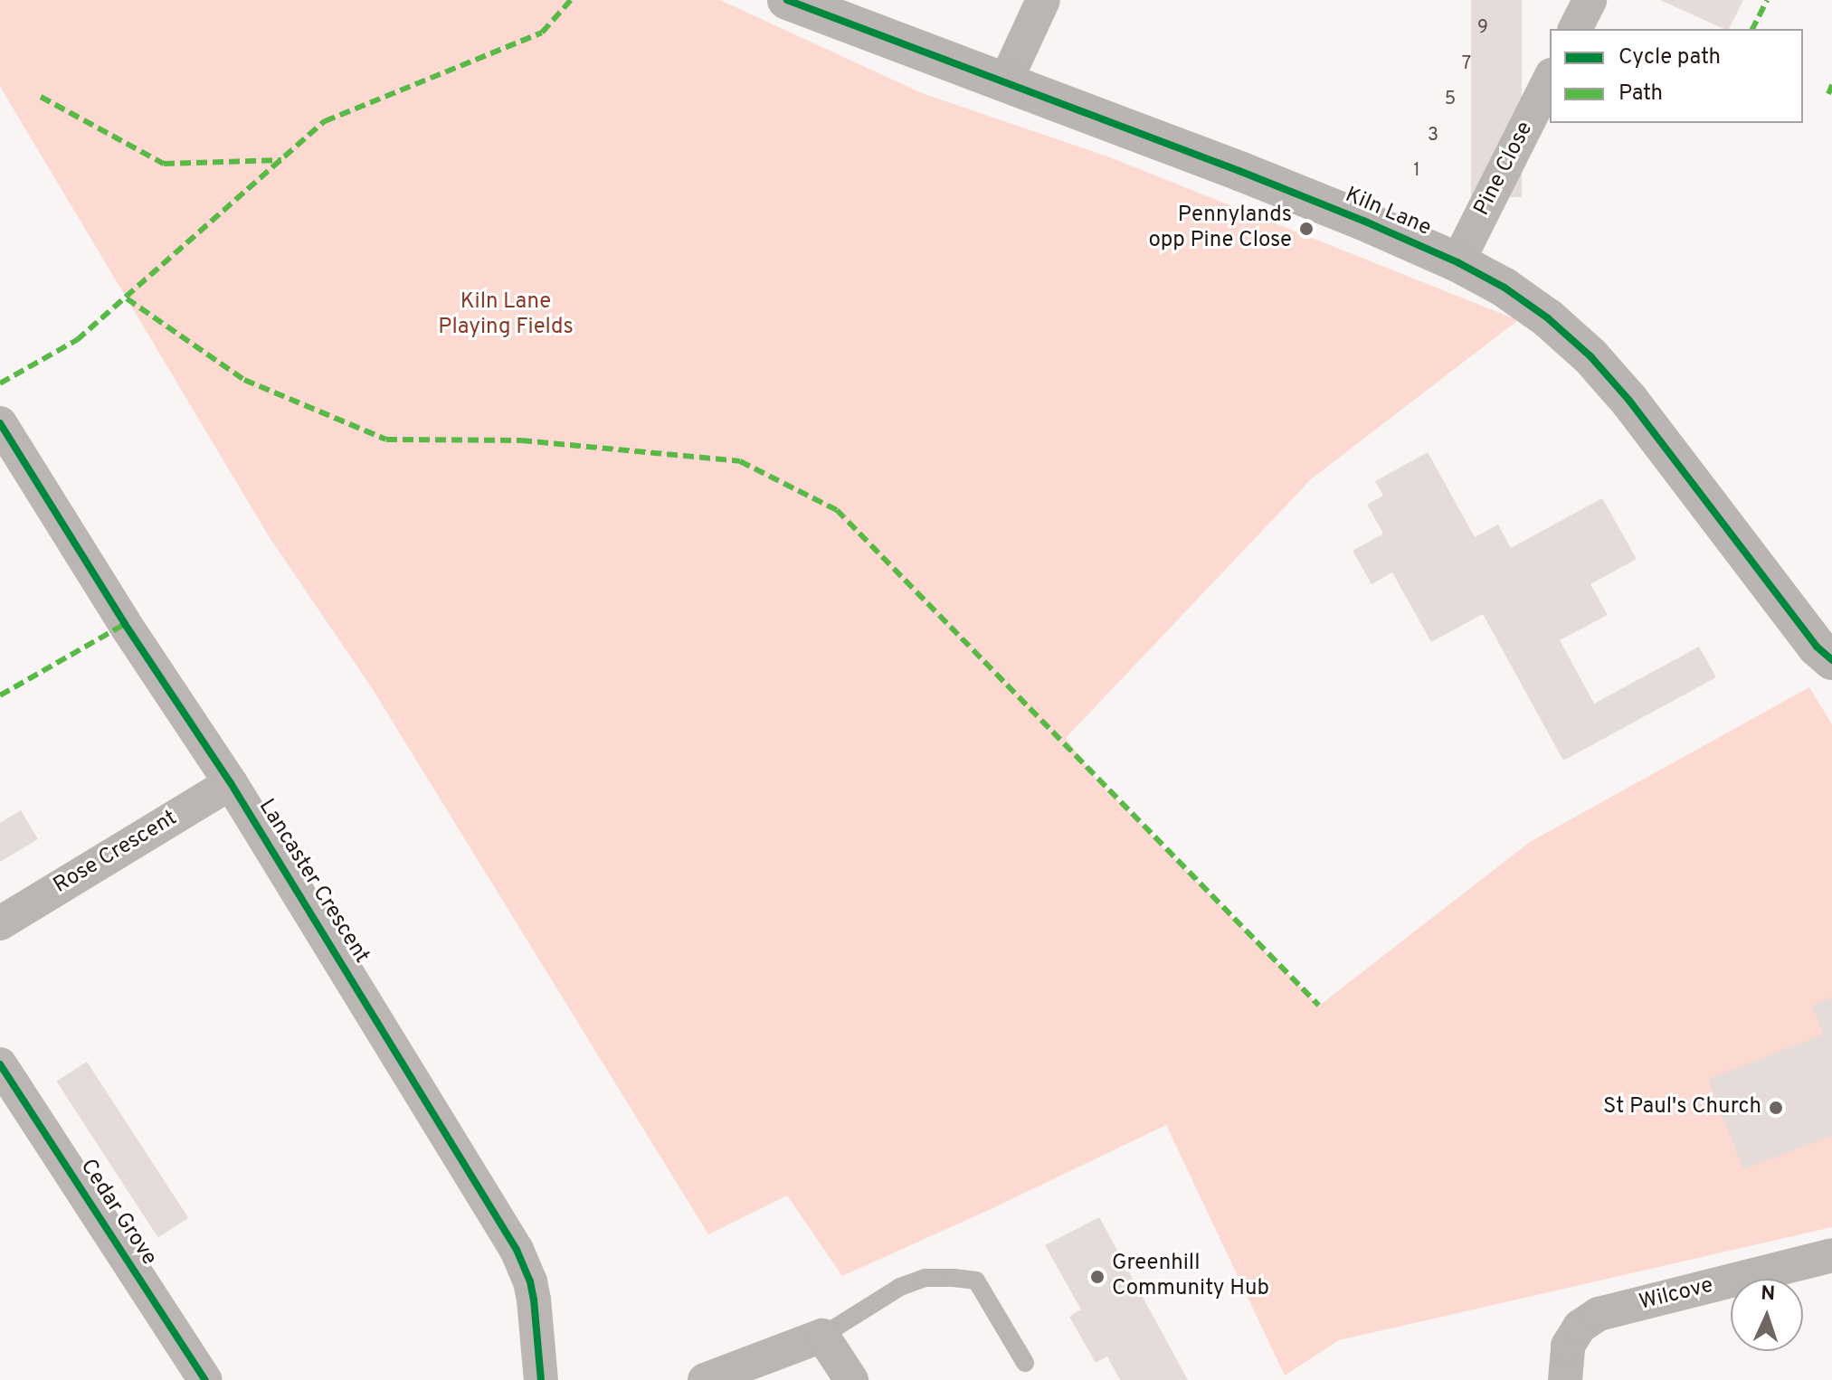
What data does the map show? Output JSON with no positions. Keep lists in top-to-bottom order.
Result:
{
  "streets": {
    "street": [
      "Pine Close",
      "Kiln Lane",
      "Rose Crescent",
      "Lancaster Crescent",
      "Cedar Grove",
      "Wilcove"
    ]
  },
  "crossings": [
    ["Pine Close", "Kiln Lane"],
    ["Rose Crescent", "Lancaster Crescent"]
  ],
  "parks": ["Kiln Lane Playing Fields"],
  "places": ["Pennylands opp Pine Close", "St Paul's Church", "Greenhill Community Hub"],
  "house_numbers": [
    "9",
    "7",
    "5",
    "3",
    "1"
  ],
  "legend": ["Cycle path", "Path"],
  "north": "top"
}
